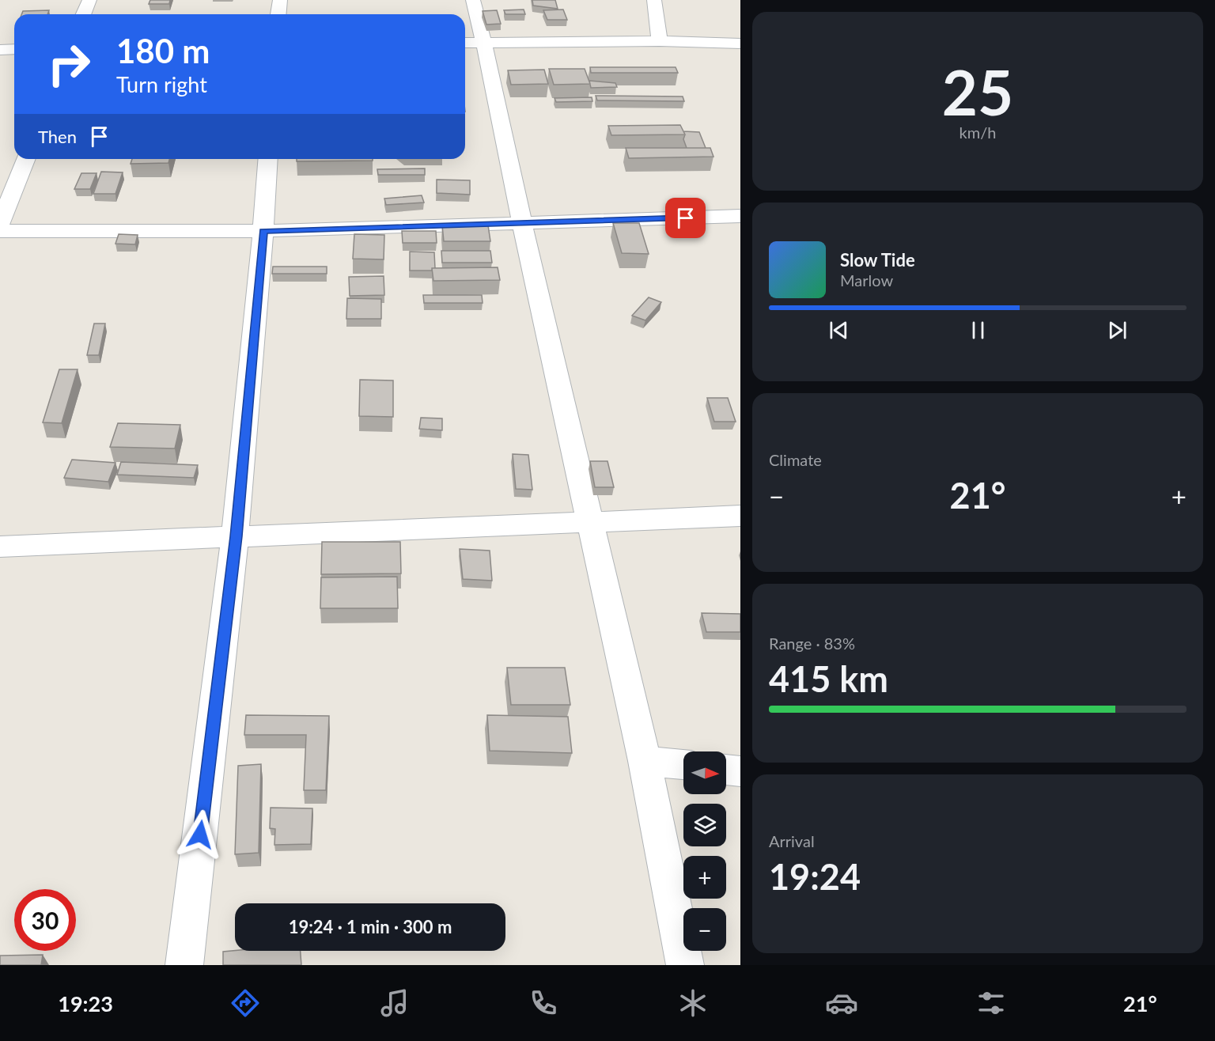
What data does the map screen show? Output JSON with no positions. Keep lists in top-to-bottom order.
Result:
{
  "north": "right",
  "page": {
    "tile": [
      ["25", "km/h"],
      "Climate",
      ["Range · 83%", "415 km"],
      ["Arrival", "19:24"]
    ],
    "turn": ["180 m", "Turn right"],
    "then": "Then",
    "song": ["Slow Tide", "Marlow"],
    "heat": ["−", "21°", "+"],
    "map_buttons": ["+", "−"],
    "limit": "30",
    "trip": "19:24 · 1 min · 300 m",
    "tabs": ["19:23", "21°"]
  }
}
